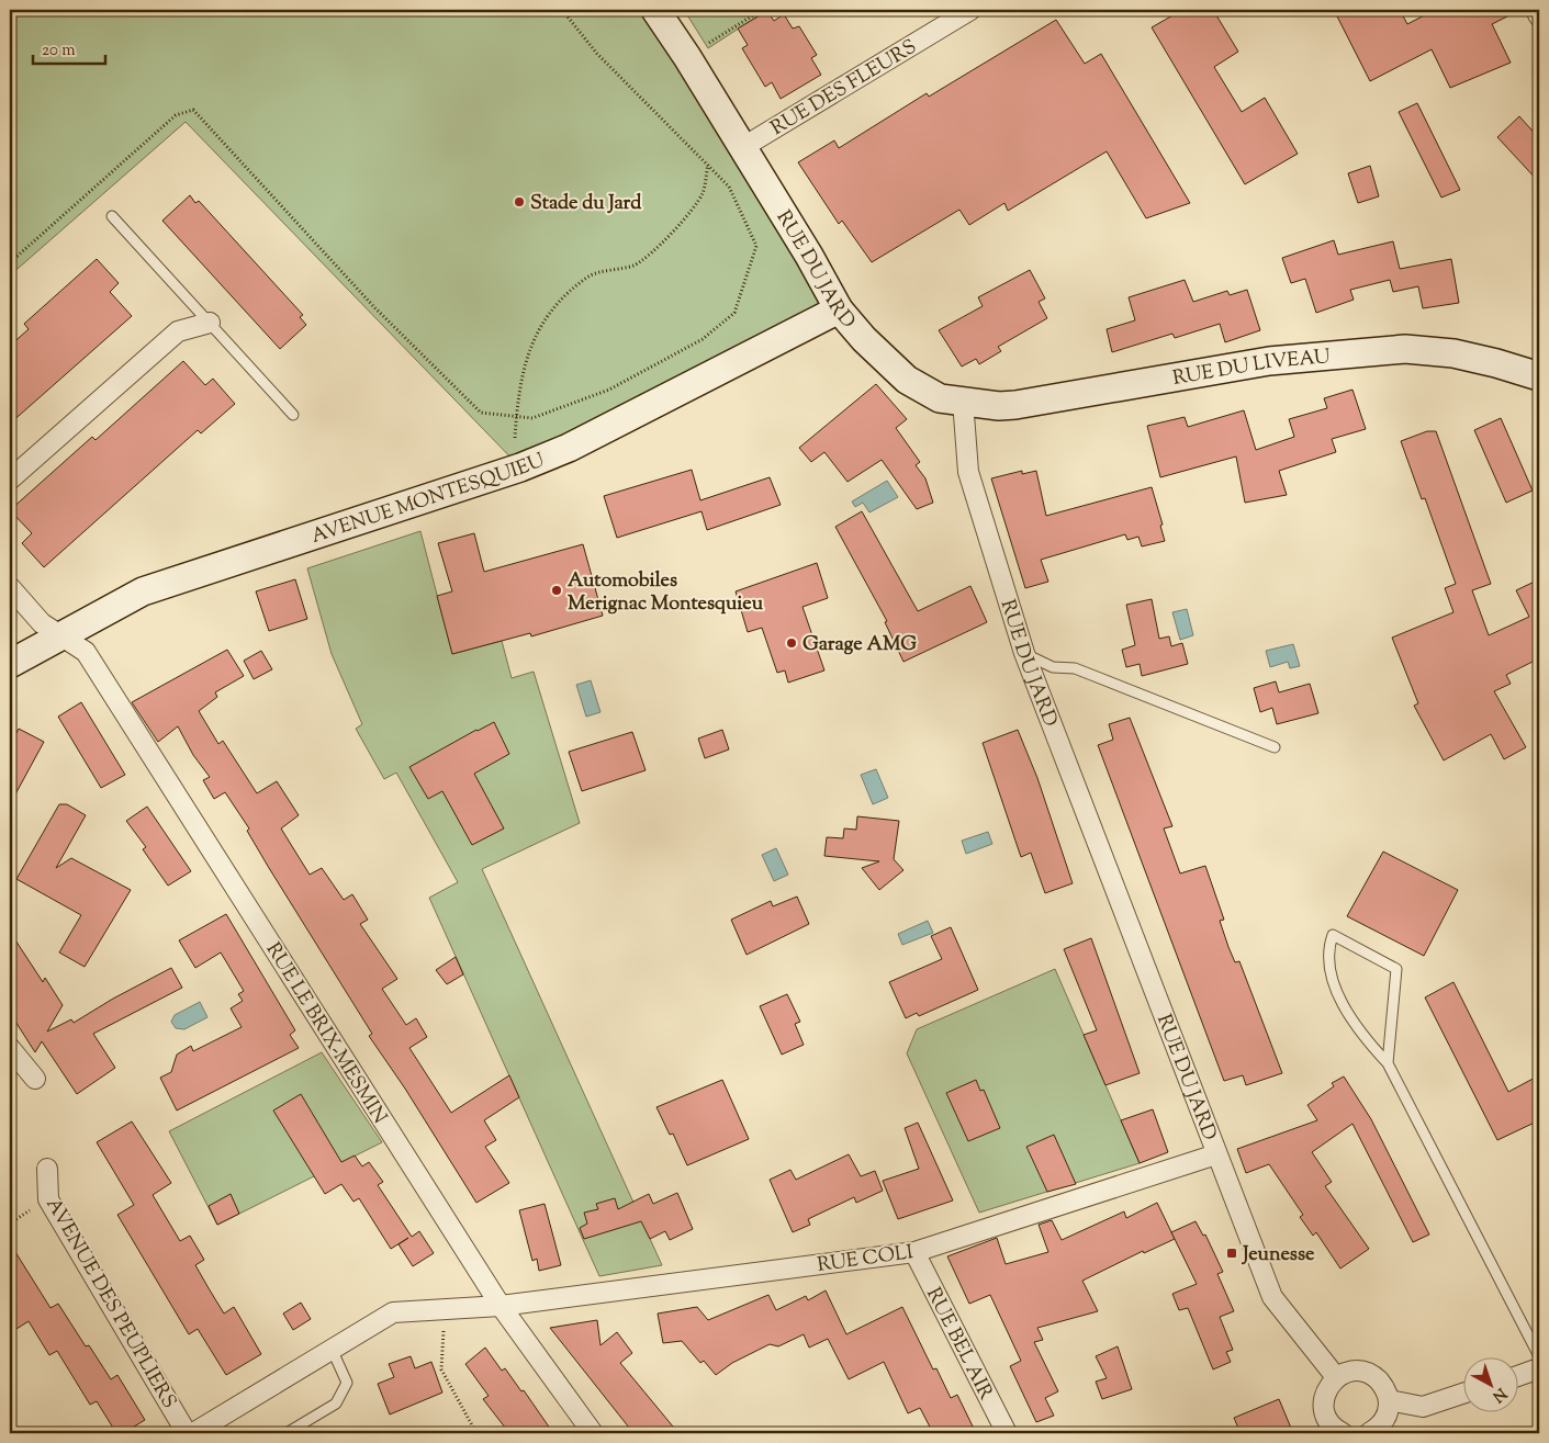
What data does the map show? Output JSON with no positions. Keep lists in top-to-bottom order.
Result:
{
  "streets": {
    "street": [
      "RUE DES FLEURS",
      "RUE DU JARD",
      "RUE DU LIVEAU",
      "AVENUE MONTESQUIEU",
      "RUE LE BRIX-MESMIN",
      "RUE COLI",
      "AVENUE DES PEUPLIERS",
      "RUE BEL AIR"
    ]
  },
  "crossings": [
    ["RUE DES FLEURS", "RUE DU JARD"],
    ["RUE DU JARD", "RUE DU LIVEAU"],
    ["RUE DU JARD", "AVENUE MONTESQUIEU"],
    ["RUE DU JARD", "RUE COLI"],
    ["AVENUE MONTESQUIEU", "RUE LE BRIX-MESMIN"],
    ["RUE LE BRIX-MESMIN", "RUE COLI"],
    ["RUE COLI", "RUE BEL AIR"]
  ],
  "places": {
    "other": ["Stade du Jard", "Automobiles Merignac Montesquieu", "Garage AMG"],
    "transit": ["Jeunesse"]
  },
  "scale_bar": "20 m",
  "north": "bottom right"
}
